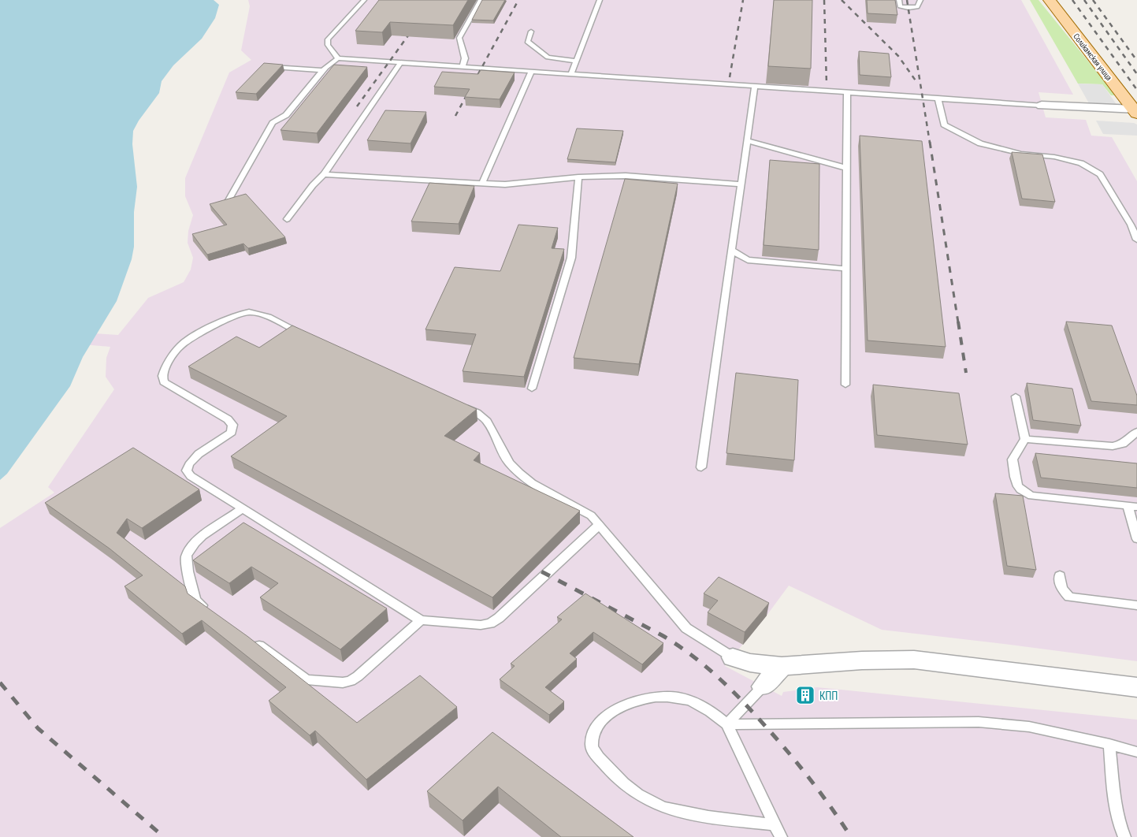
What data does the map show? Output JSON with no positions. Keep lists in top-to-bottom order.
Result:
{
  "streets": {
    "main road": ["Соликамская улица"]
  },
  "places": {
    "building": ["КПП"]
  }
}
